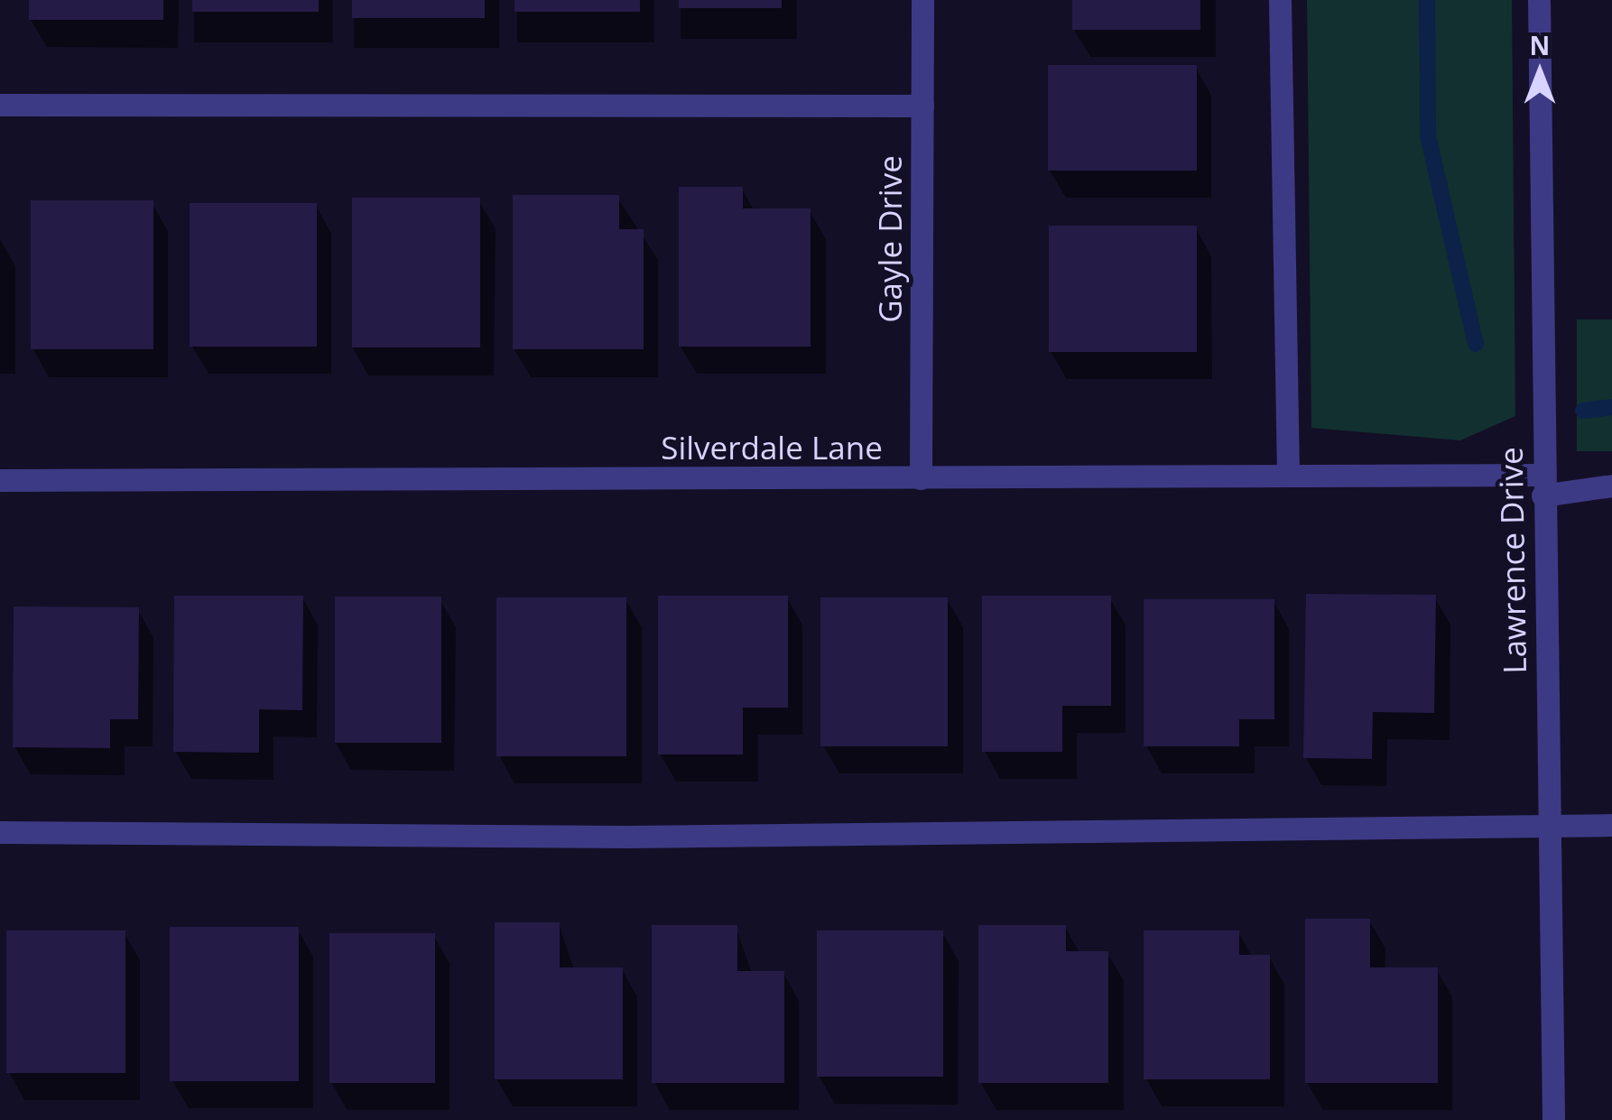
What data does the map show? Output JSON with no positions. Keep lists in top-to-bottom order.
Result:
{
  "streets": {
    "street": ["Gayle Drive", "Silverdale Lane", "Lawrence Drive"]
  },
  "crossings": [
    ["Gayle Drive", "Silverdale Lane"],
    ["Silverdale Lane", "Lawrence Drive"]
  ],
  "north": "top"
}
